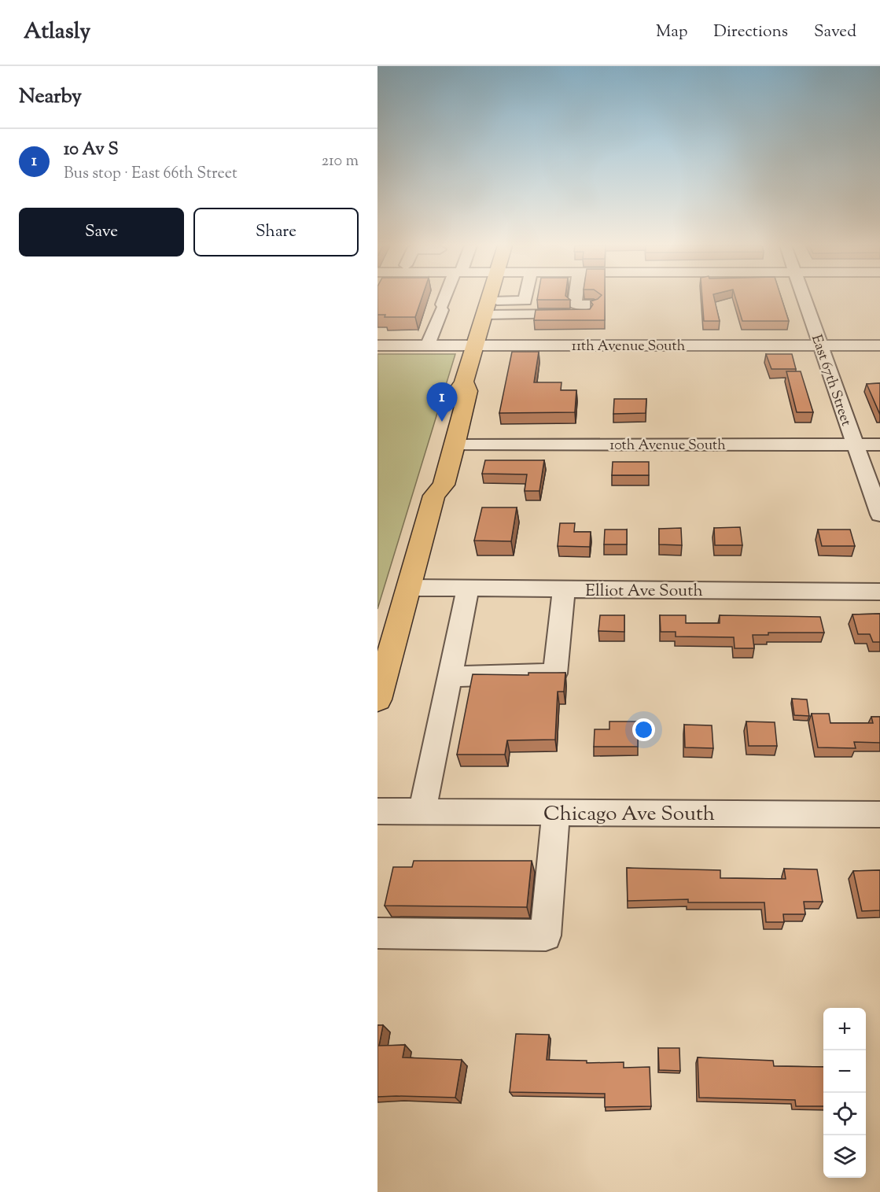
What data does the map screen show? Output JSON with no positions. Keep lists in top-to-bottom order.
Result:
{
  "streets": {
    "street": [
      "11th Avenue South",
      "East 67th Street",
      "10th Avenue South",
      "Elliot Ave South",
      "Chicago Ave South"
    ]
  },
  "crossings": [
    ["11th Avenue South", "East 67th Street"],
    ["East 67th Street", "10th Avenue South"]
  ],
  "page": {
    "header": "Atlasly",
    "nav": ["Map", "Directions", "Saved"],
    "heading": "Nearby",
    "list": [
      {
        "mark": "1",
        "name": "10 Av S",
        "note": "Bus stop · East 66th Street",
        "value": "210 m"
      }
    ],
    "buttons": ["Save", "Share"],
    "pins": "1",
    "map_buttons": ["+", "−"]
  }
}
